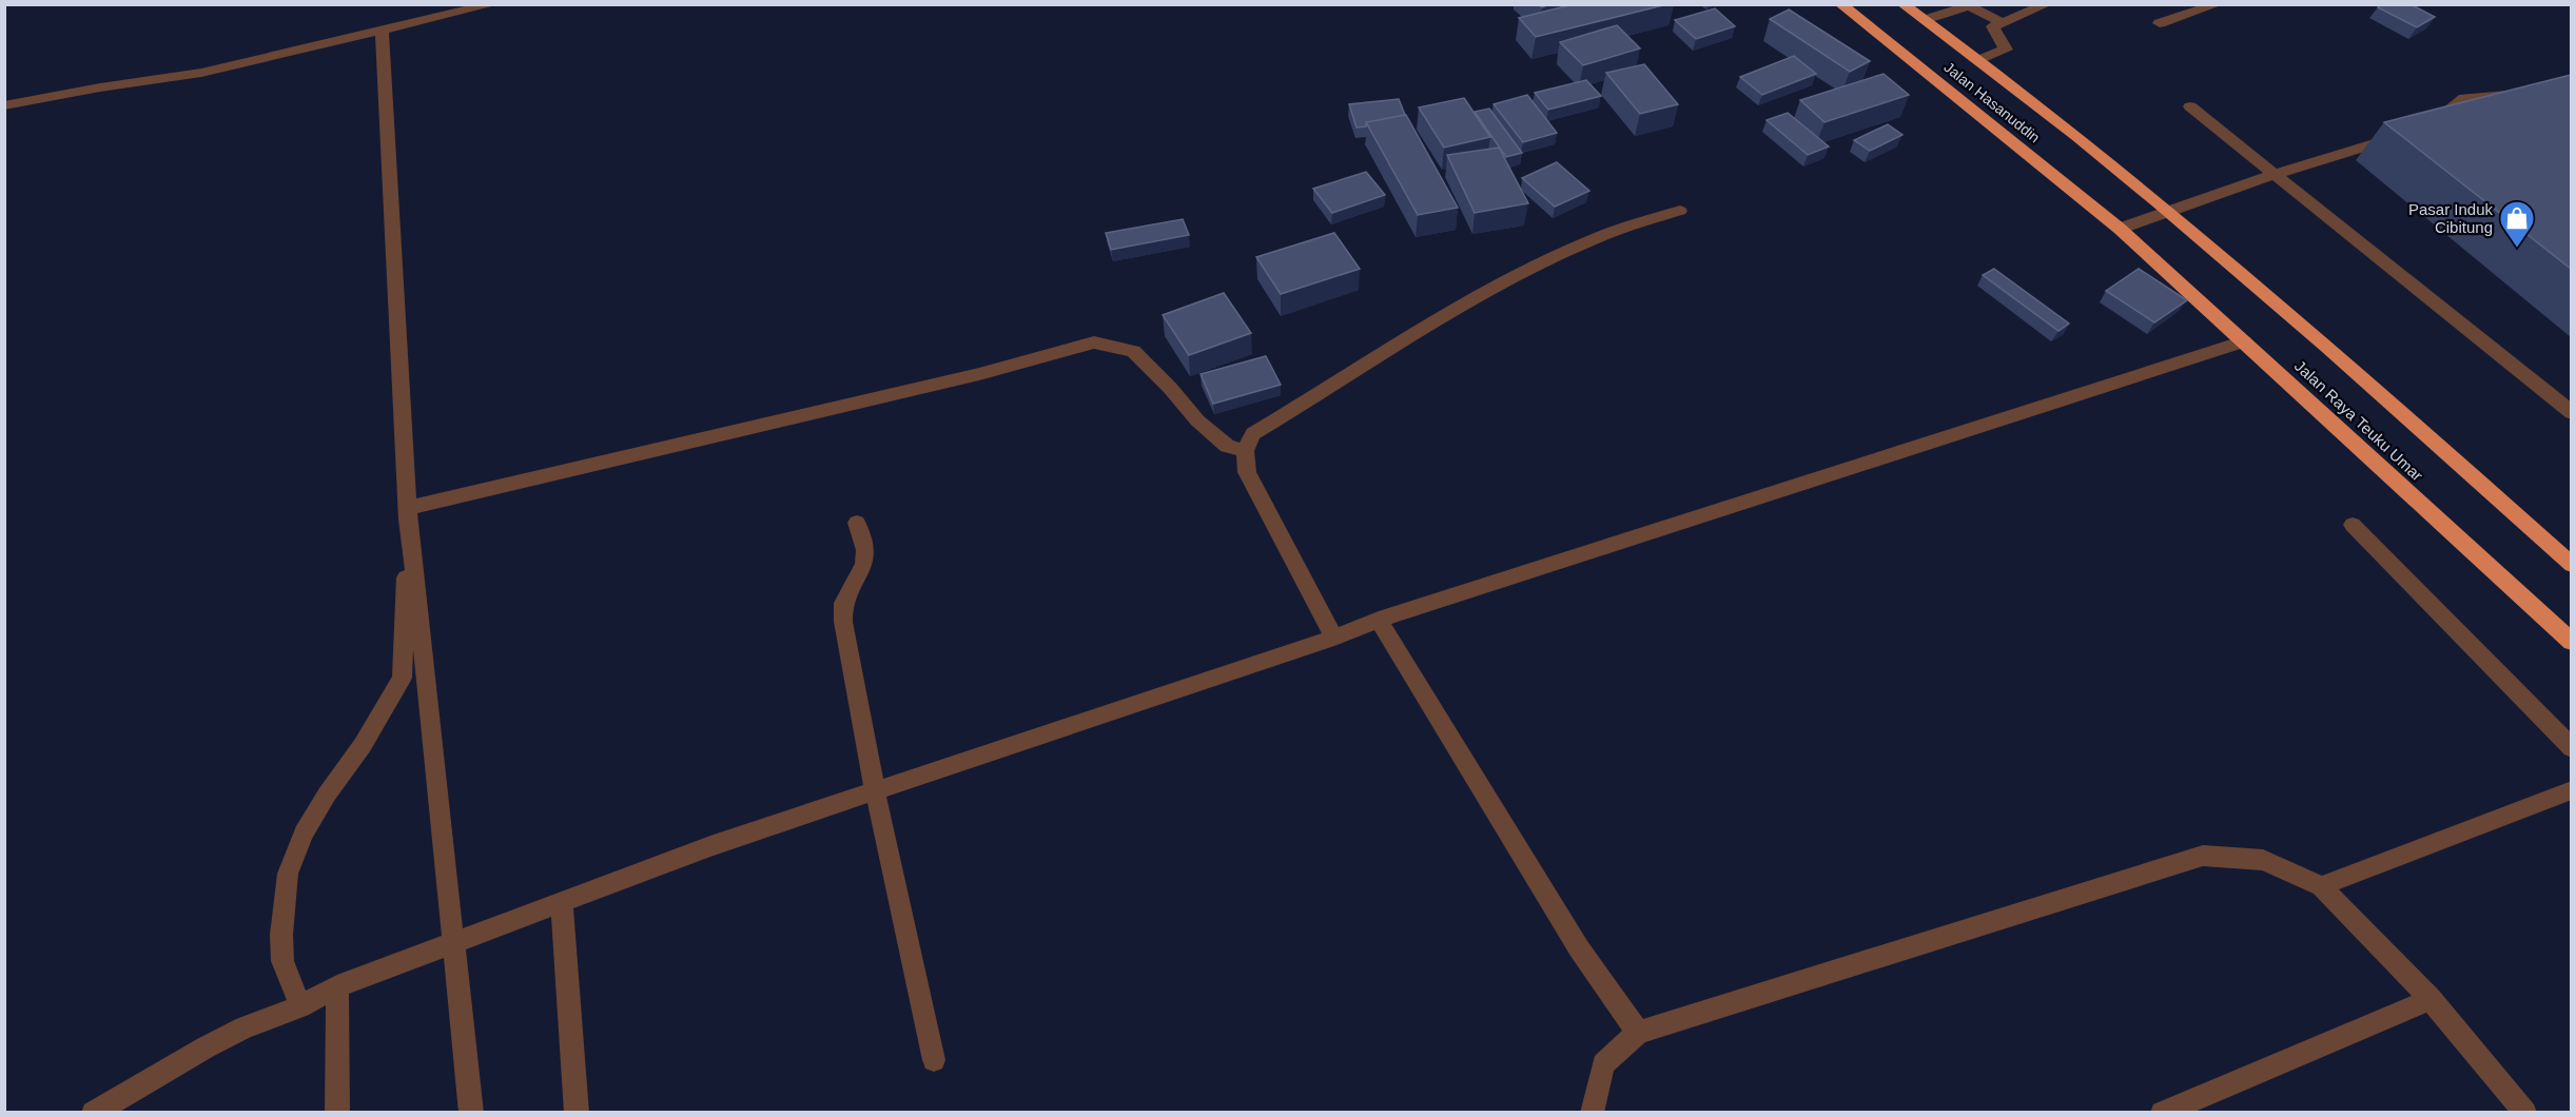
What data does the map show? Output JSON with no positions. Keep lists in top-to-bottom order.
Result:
{
  "streets": {
    "highway": ["Jalan Hasanuddin", "Jalan Raya Teuku Umar"]
  },
  "crossings": [
    ["Jalan Hasanuddin", "Jalan Raya Teuku Umar"]
  ],
  "places": {
    "shop": ["Pasar Induk Cibitung"]
  }
}
